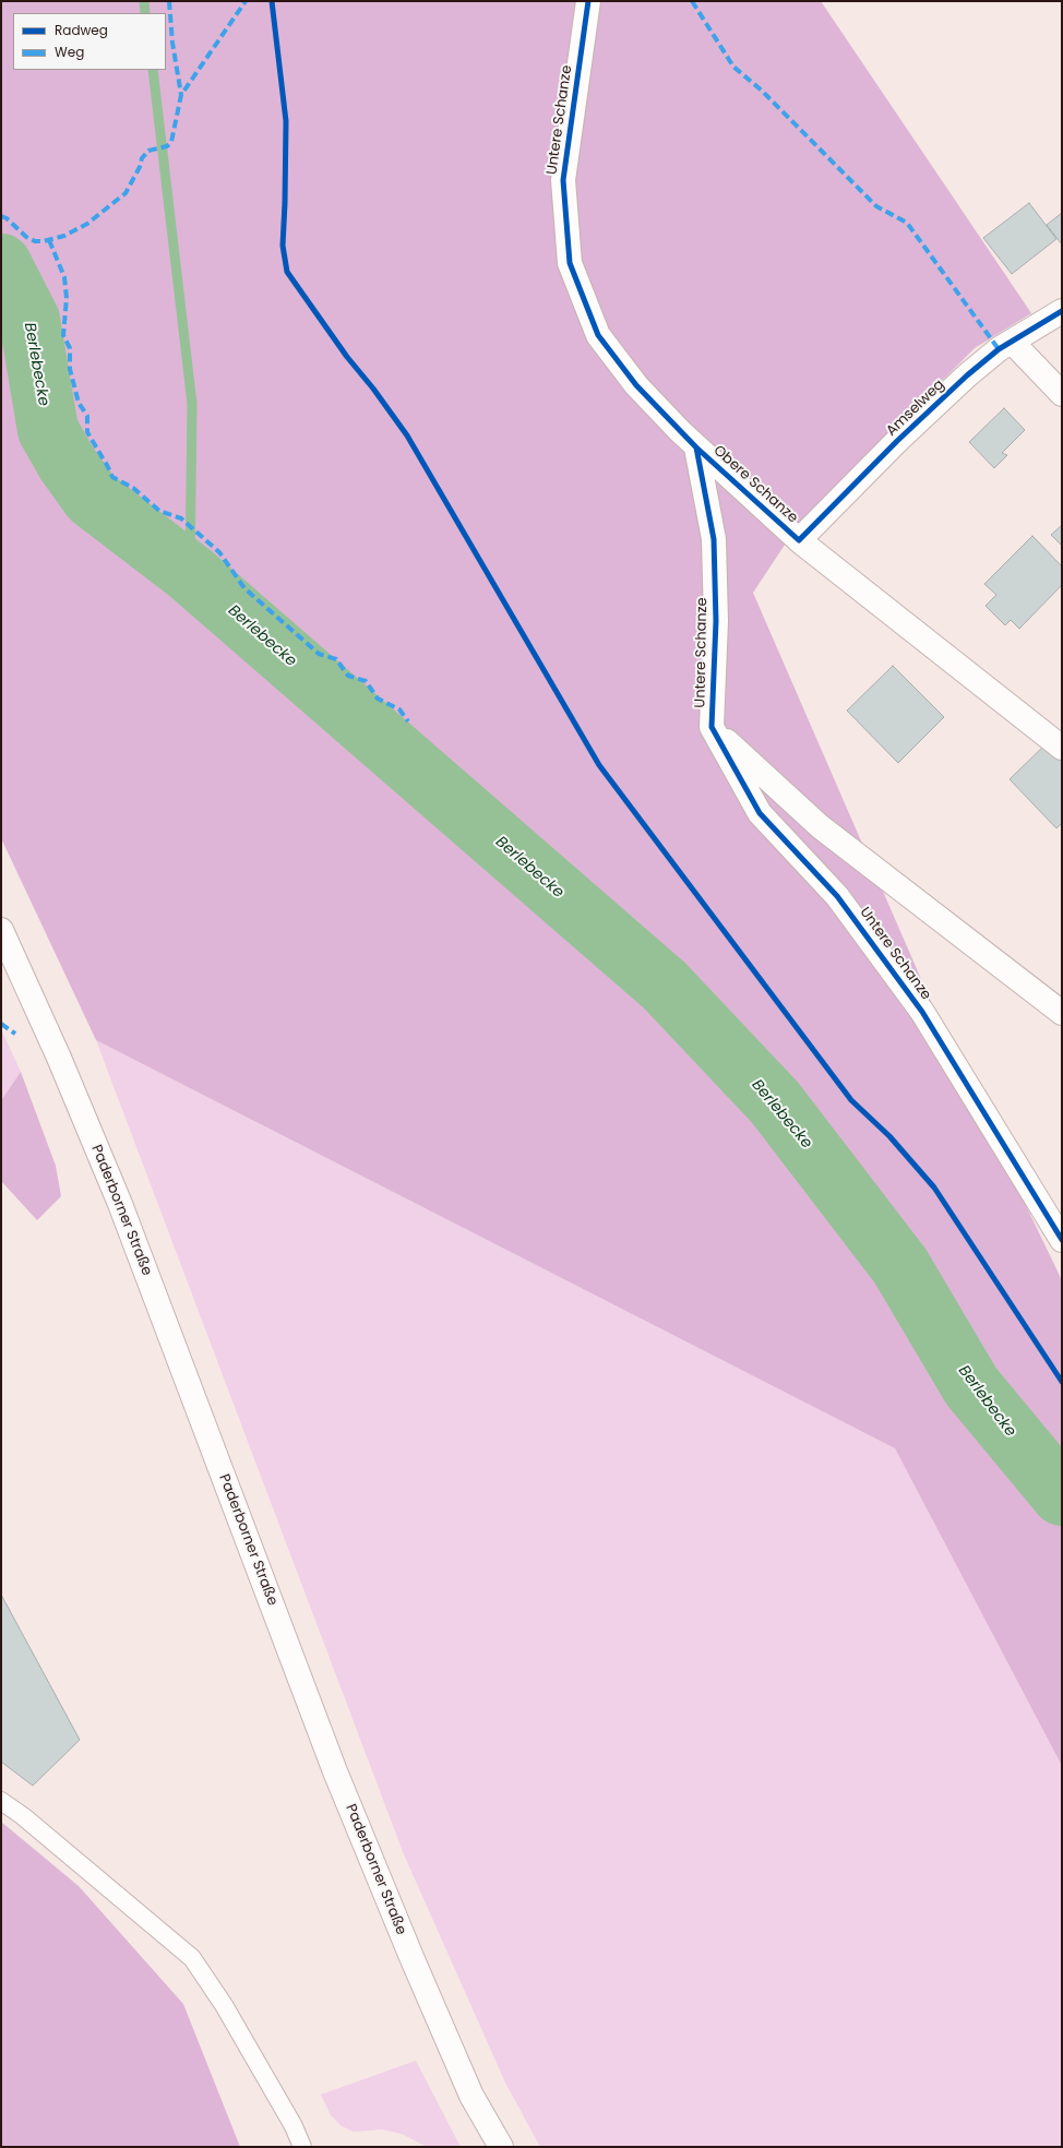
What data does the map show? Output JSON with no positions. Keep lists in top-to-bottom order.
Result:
{
  "streets": {
    "street": [
      "Untere Schanze",
      "Amselweg",
      "Obere Schanze",
      "Paderborner Straße"
    ]
  },
  "crossings": [
    ["Untere Schanze", "Obere Schanze"],
    ["Amselweg", "Obere Schanze"]
  ],
  "water": ["Berlebecke"],
  "legend": ["Radweg", "Weg"]
}
